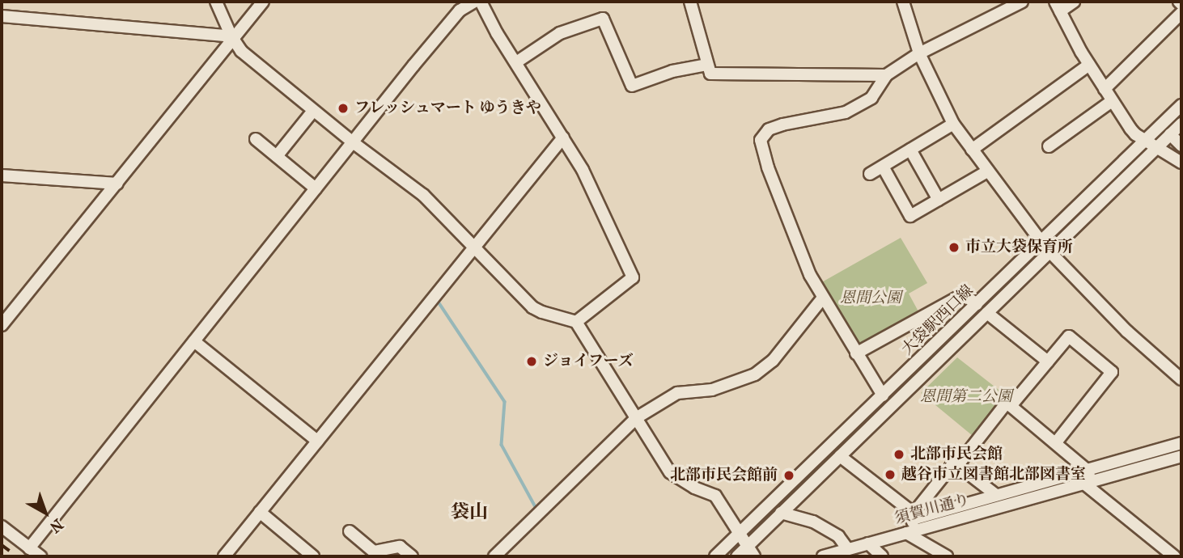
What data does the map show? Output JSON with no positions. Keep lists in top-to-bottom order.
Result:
{
  "streets": {
    "street": ["大袋駅西口線", "須賀川通り"]
  },
  "districts": ["袋山"],
  "parks": ["恩間公園", "恩間第二公園"],
  "places": [
    "フレッシュマート ゆうきや",
    "市立大袋保育所",
    "ジョイフーズ",
    "北部市民会館",
    "越谷市立図書館北部図書室",
    "北部市民会館前"
  ],
  "north": "bottom right"
}
